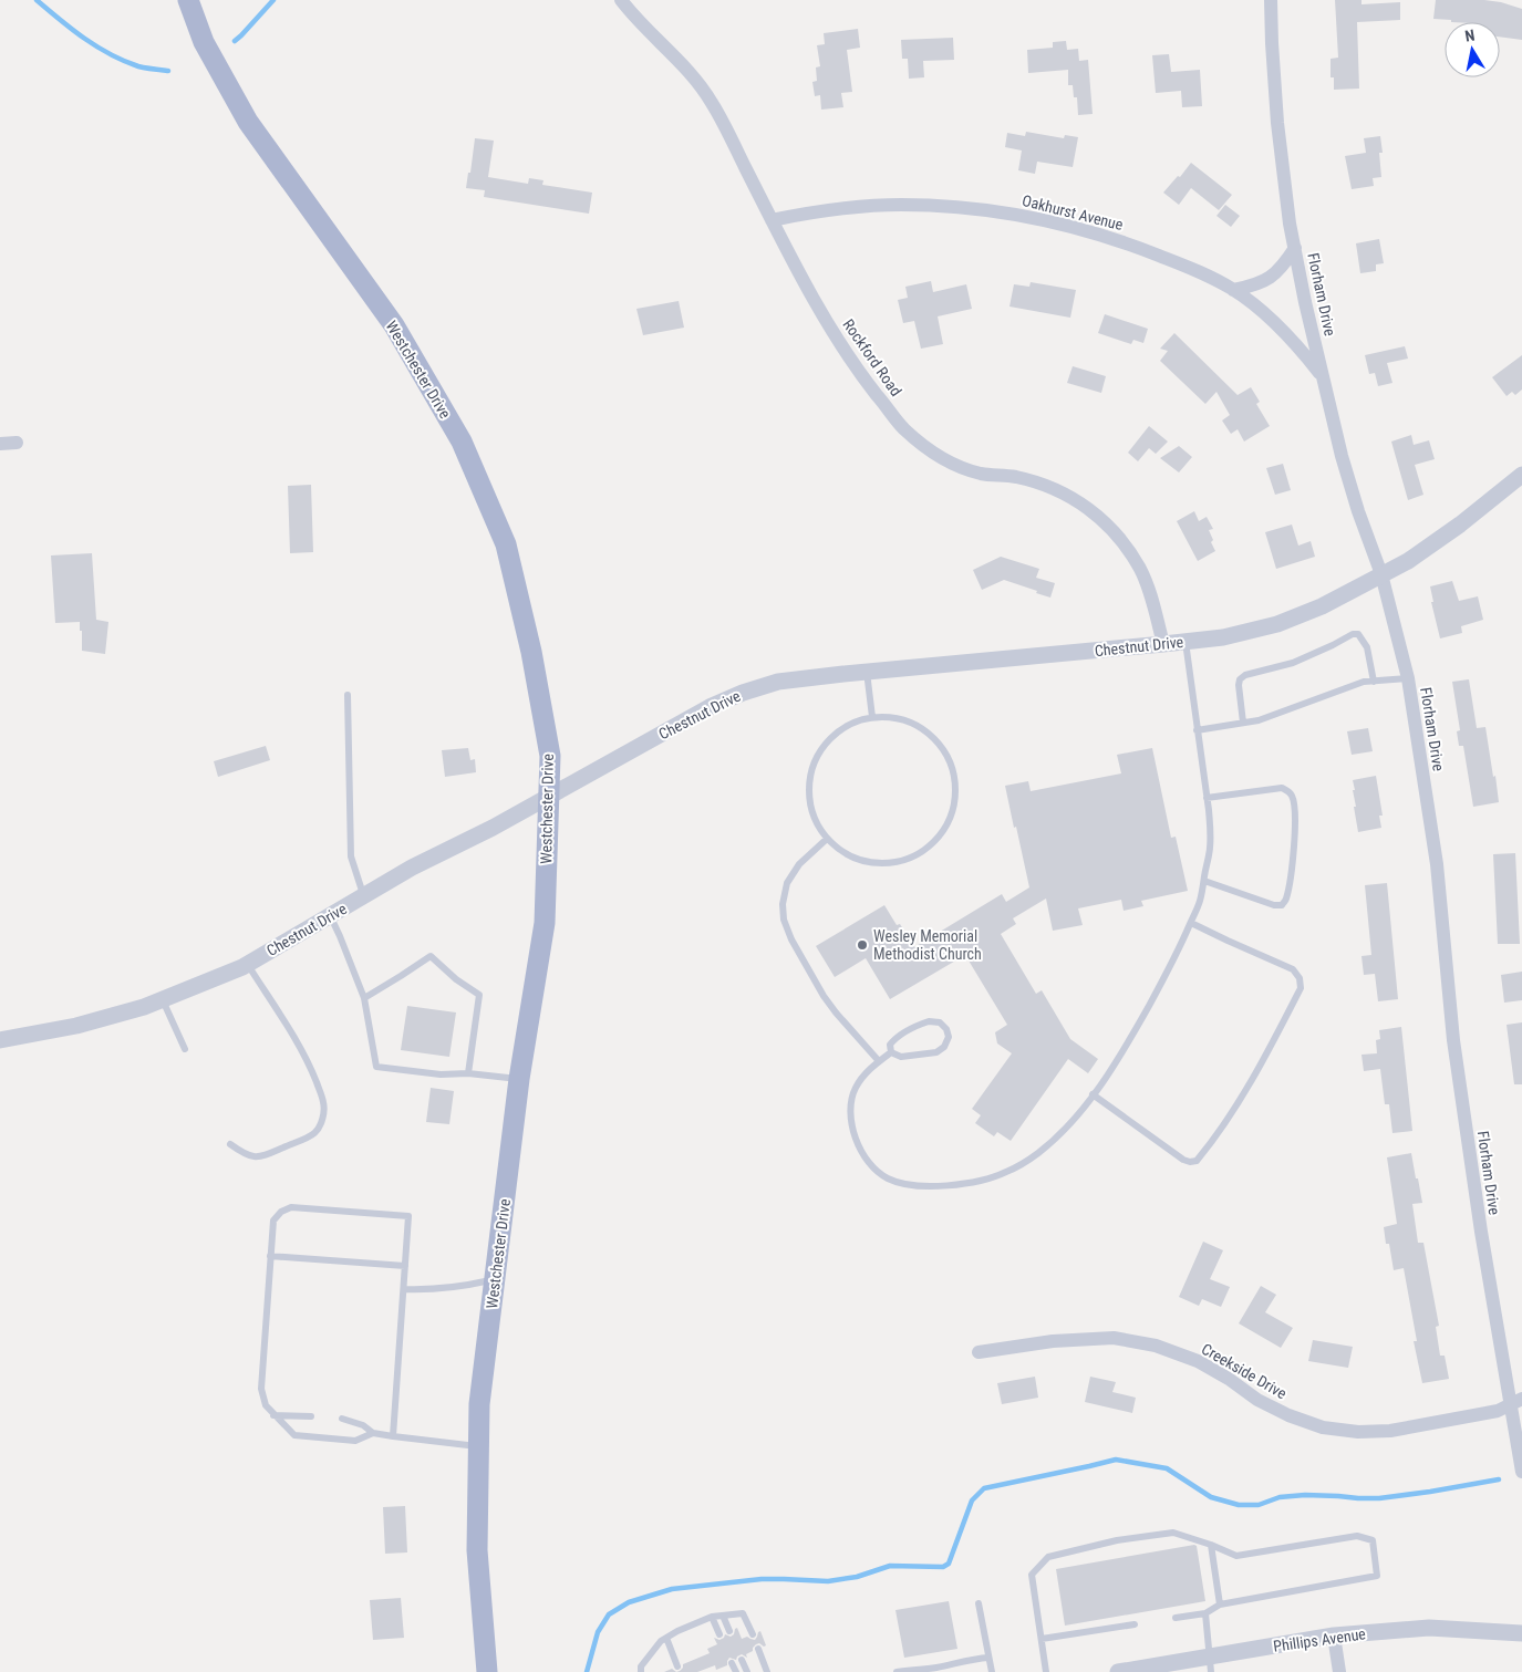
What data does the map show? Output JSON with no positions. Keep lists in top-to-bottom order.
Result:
{
  "streets": {
    "main road": ["Westchester Drive"],
    "street": [
      "Oakhurst Avenue",
      "Florham Drive",
      "Rockford Road",
      "Chestnut Drive",
      "Creekside Drive",
      "Phillips Avenue"
    ]
  },
  "crossings": [
    ["Oakhurst Avenue", "Florham Drive"],
    ["Oakhurst Avenue", "Rockford Road"],
    ["Florham Drive", "Chestnut Drive"],
    ["Florham Drive", "Creekside Drive"],
    ["Rockford Road", "Chestnut Drive"],
    ["Westchester Drive", "Chestnut Drive"]
  ],
  "places": ["Wesley Memorial Methodist Church"],
  "north": "top"
}
